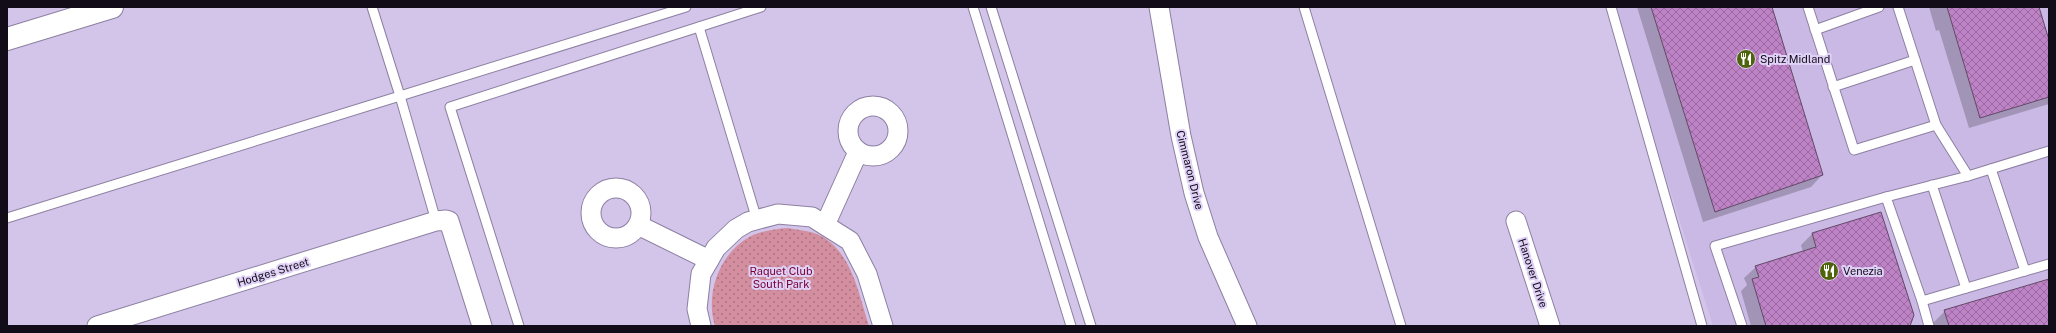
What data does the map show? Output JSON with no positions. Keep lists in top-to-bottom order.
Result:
{
  "streets": {
    "street": ["Cimmaron Drive", "Hodges Street", "Hanover Drive"]
  },
  "parks": ["Raquet Club South Park"],
  "places": {
    "restaurant": ["Spitz Midland", "Venezia"]
  }
}
